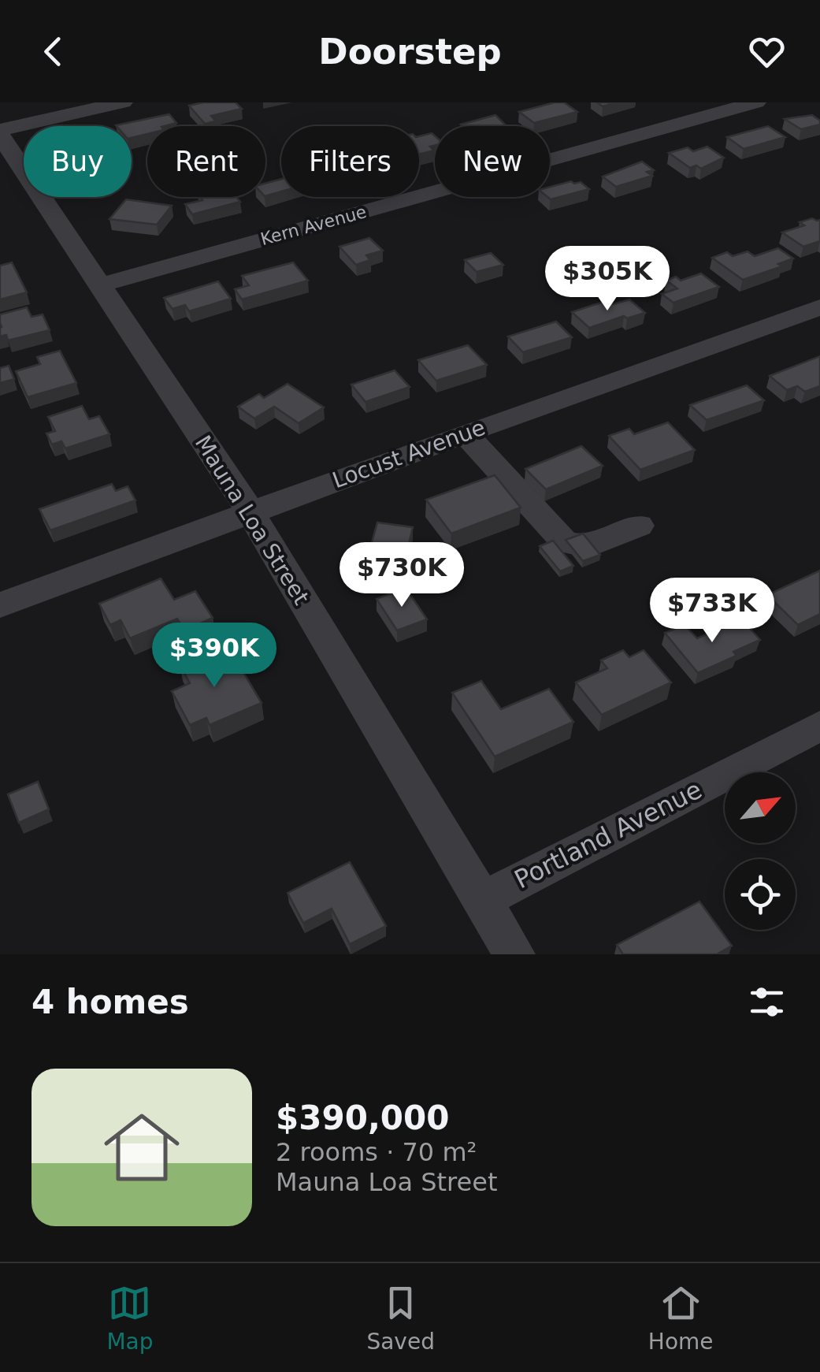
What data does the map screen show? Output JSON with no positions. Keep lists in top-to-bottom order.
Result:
{
  "streets": {
    "street": [
      "Kern Avenue",
      "Locust Avenue",
      "Mauna Loa Street",
      "Portland Avenue"
    ]
  },
  "crossings": [
    ["Kern Avenue", "Mauna Loa Street"],
    ["Locust Avenue", "Mauna Loa Street"],
    ["Mauna Loa Street", "Portland Avenue"]
  ],
  "north": "top right",
  "page": {
    "header": "Doorstep",
    "chip": [
      "Buy",
      "Rent",
      "Filters",
      "New"
    ],
    "price": [
      "$305K",
      "$730K",
      "$733K",
      "$390K"
    ],
    "heading": "4 homes",
    "list": [
      {
        "name": "$390,000",
        "note": "2 rooms · 70 m² · Mauna Loa Street"
      }
    ],
    "tabs": ["Map", "Saved", "Home"]
  }
}
